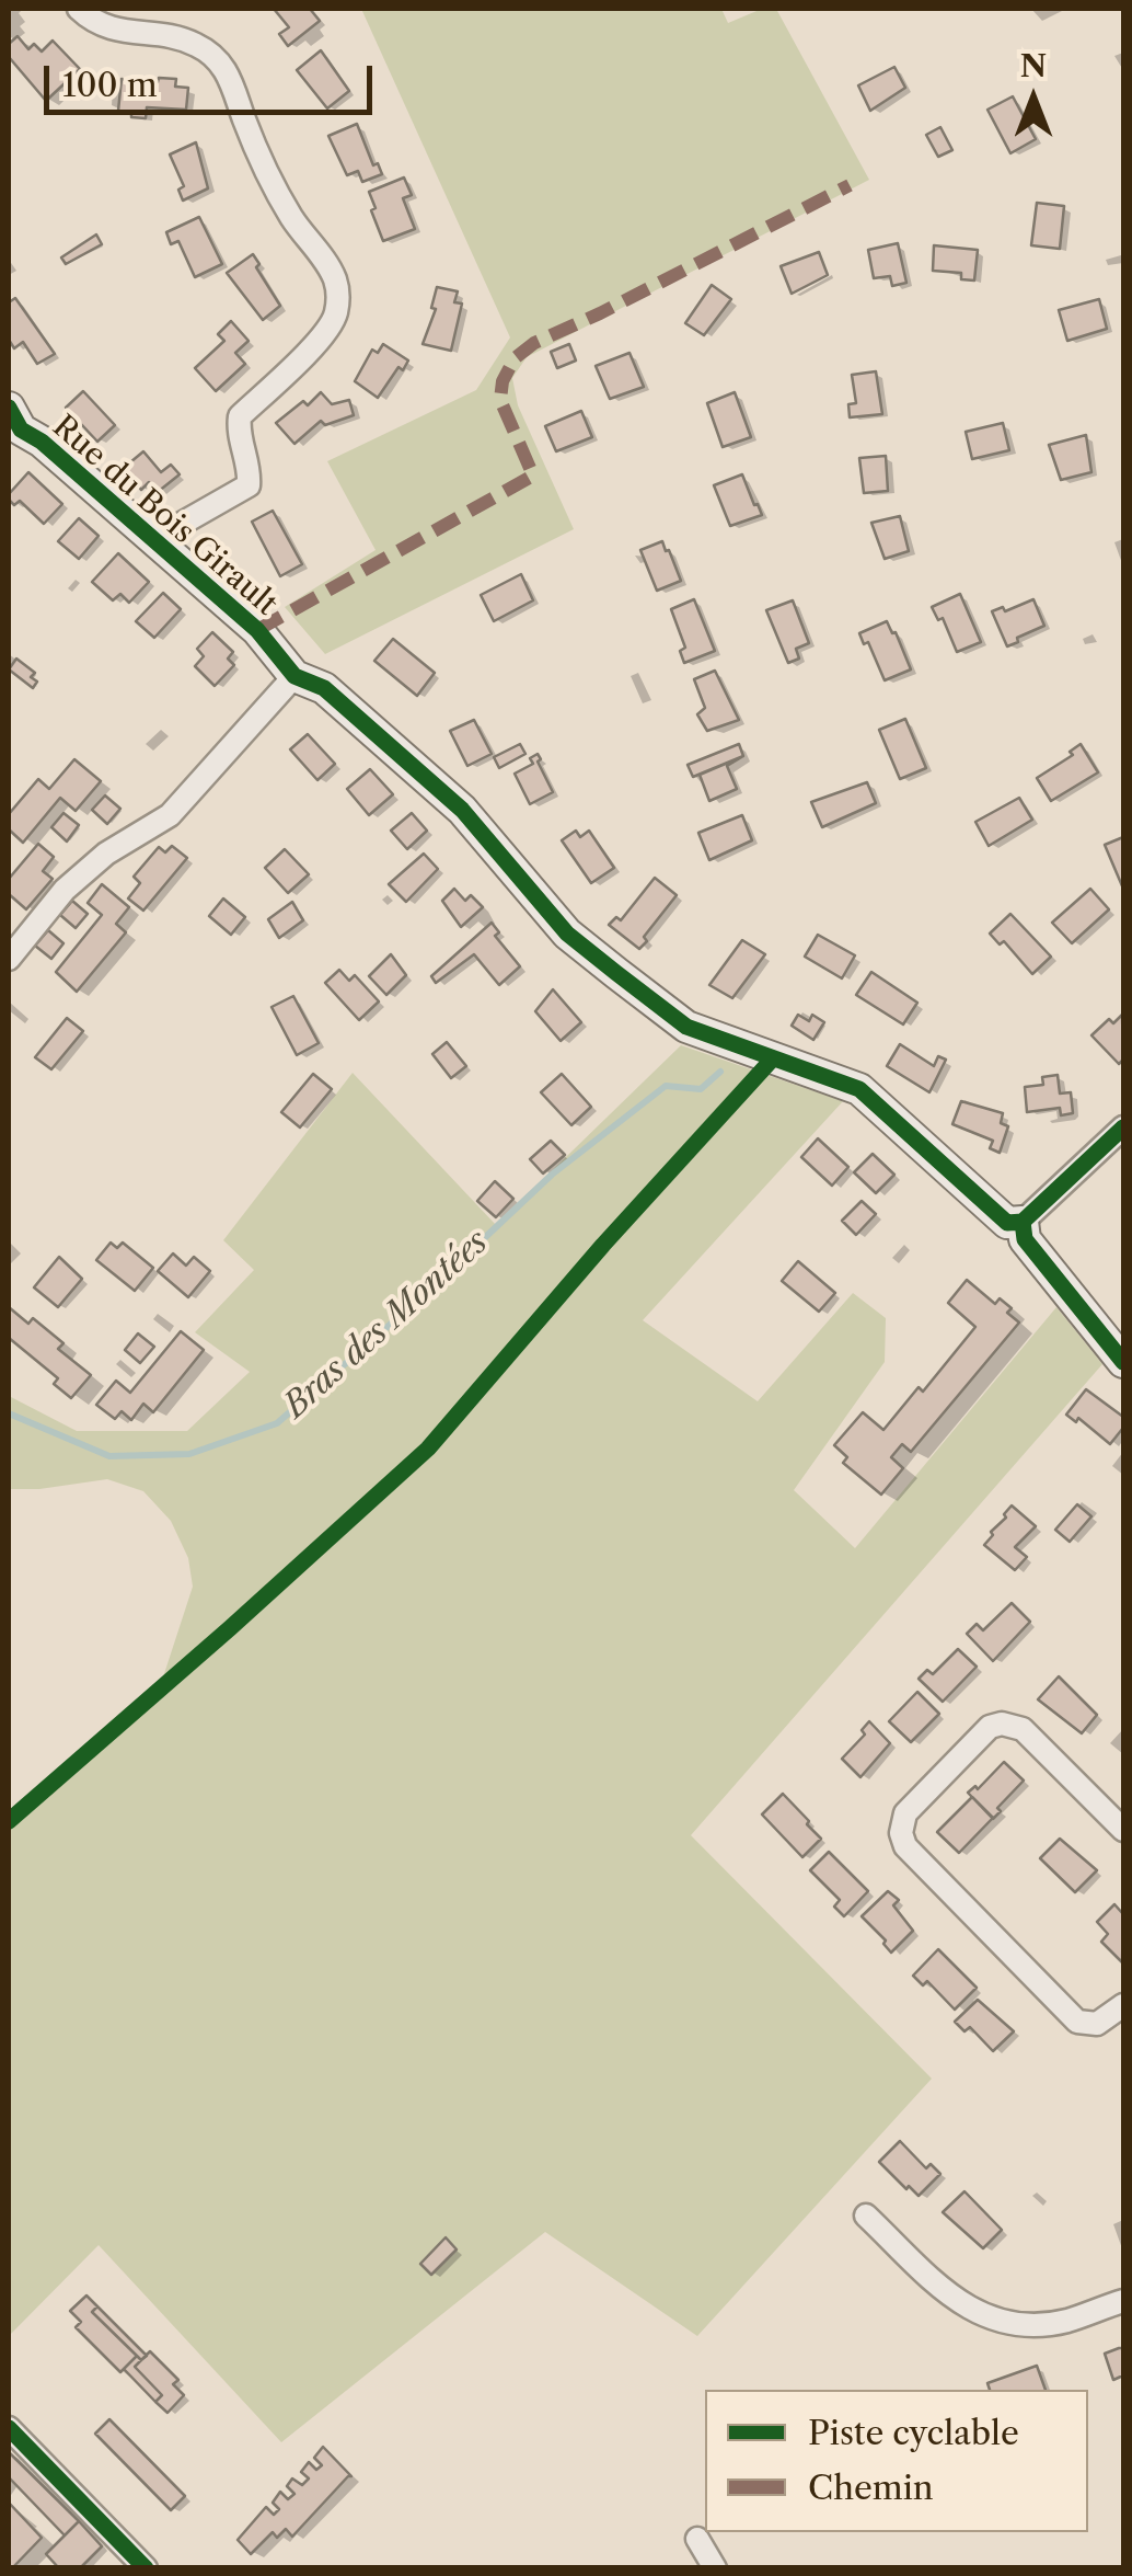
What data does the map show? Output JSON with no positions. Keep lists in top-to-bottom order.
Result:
{
  "streets": {
    "street": ["Rue du Bois Girault"]
  },
  "water": ["Bras des Montées"],
  "legend": ["Piste cyclable", "Chemin"],
  "scale_bar": "100 m",
  "north": "top"
}
